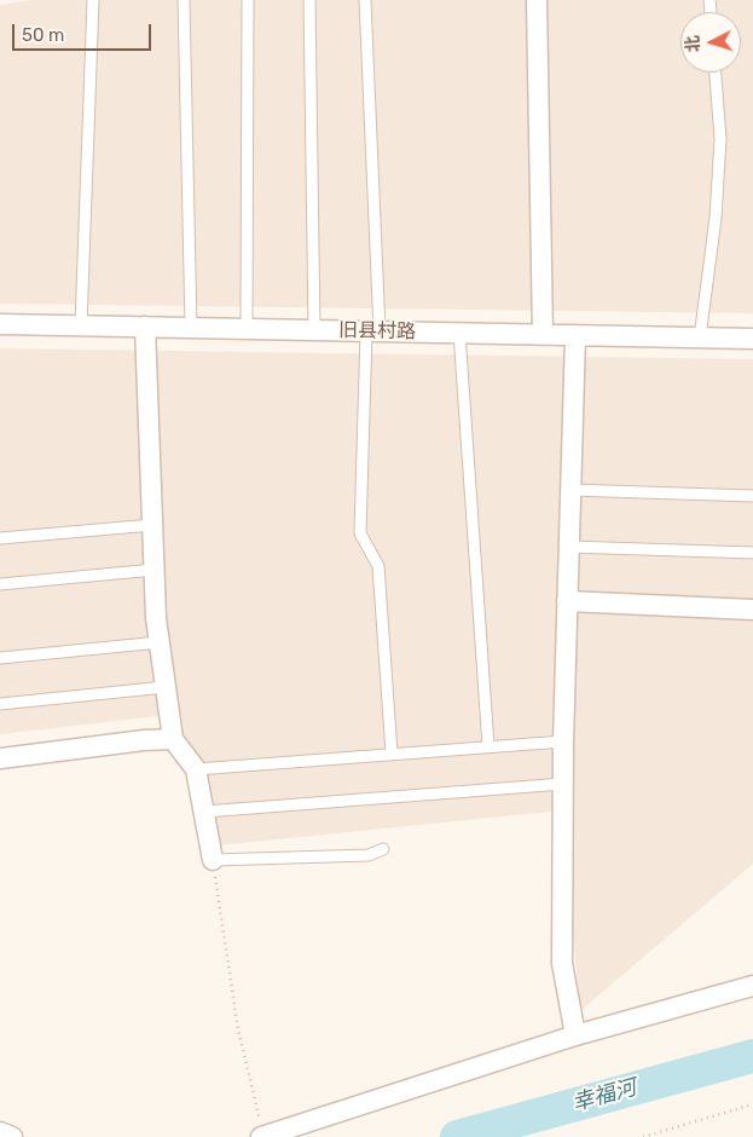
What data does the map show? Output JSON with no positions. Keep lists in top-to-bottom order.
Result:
{
  "streets": {
    "street": ["旧县村路"]
  },
  "water": ["幸福河"],
  "scale_bar": "50 m",
  "north": "left"
}
